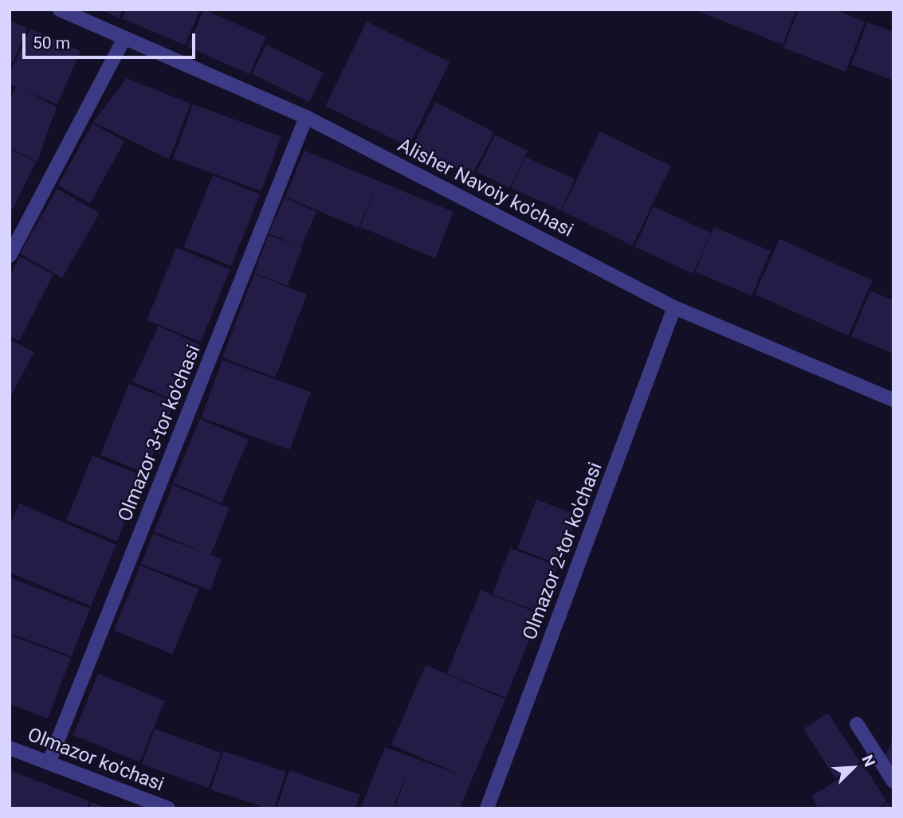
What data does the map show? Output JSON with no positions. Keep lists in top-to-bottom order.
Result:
{
  "streets": {
    "street": [
      "Alisher Navoiy ko'chasi",
      "Olmazor 3-tor ko'chasi",
      "Olmazor 2-tor ko'chasi",
      "Olmazor ko'chasi"
    ]
  },
  "crossings": [
    ["Alisher Navoiy ko'chasi", "Olmazor 3-tor ko'chasi"],
    ["Alisher Navoiy ko'chasi", "Olmazor 2-tor ko'chasi"],
    ["Olmazor 3-tor ko'chasi", "Olmazor ko'chasi"]
  ],
  "scale_bar": "50 m",
  "north": "top right"
}
